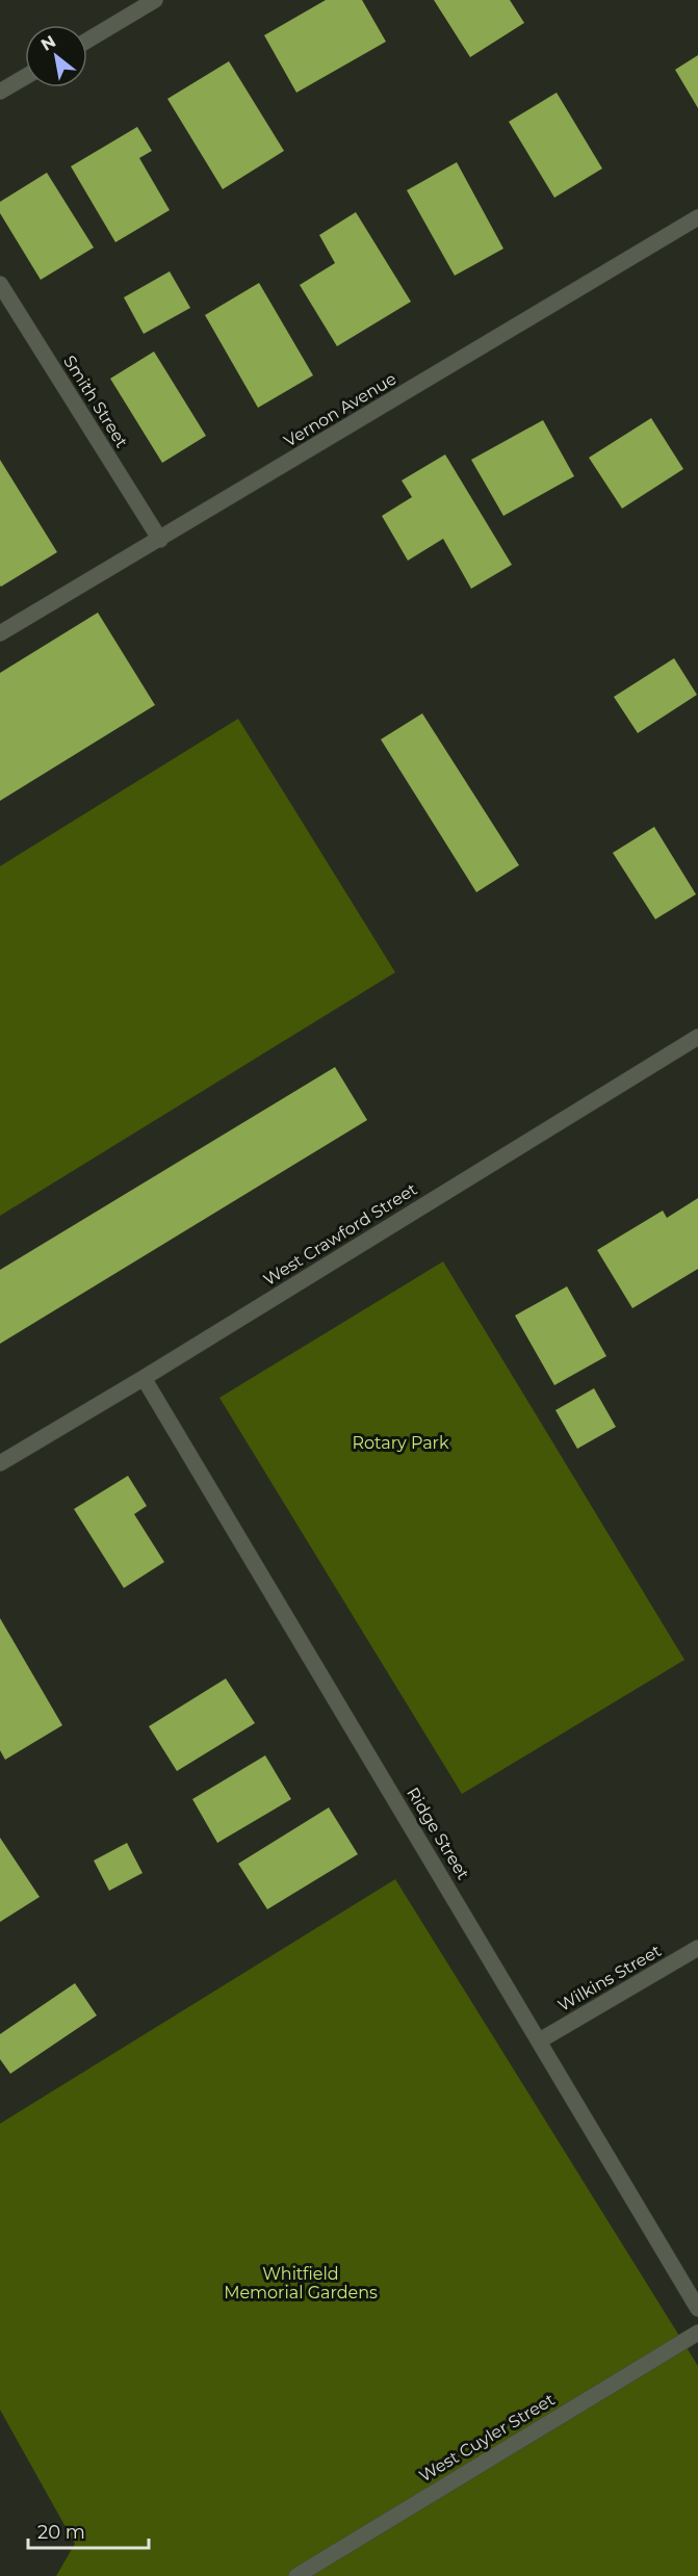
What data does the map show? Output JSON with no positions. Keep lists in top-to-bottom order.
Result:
{
  "streets": {
    "street": [
      "Smith Street",
      "Vernon Avenue",
      "West Crawford Street",
      "Ridge Street",
      "Wilkins Street",
      "West Cuyler Street"
    ]
  },
  "crossings": [
    ["Smith Street", "Vernon Avenue"],
    ["West Crawford Street", "Ridge Street"],
    ["Ridge Street", "Wilkins Street"]
  ],
  "parks": ["Rotary Park", "Whitfield Memorial Gardens"],
  "scale_bar": "20 m",
  "north": "top left"
}
